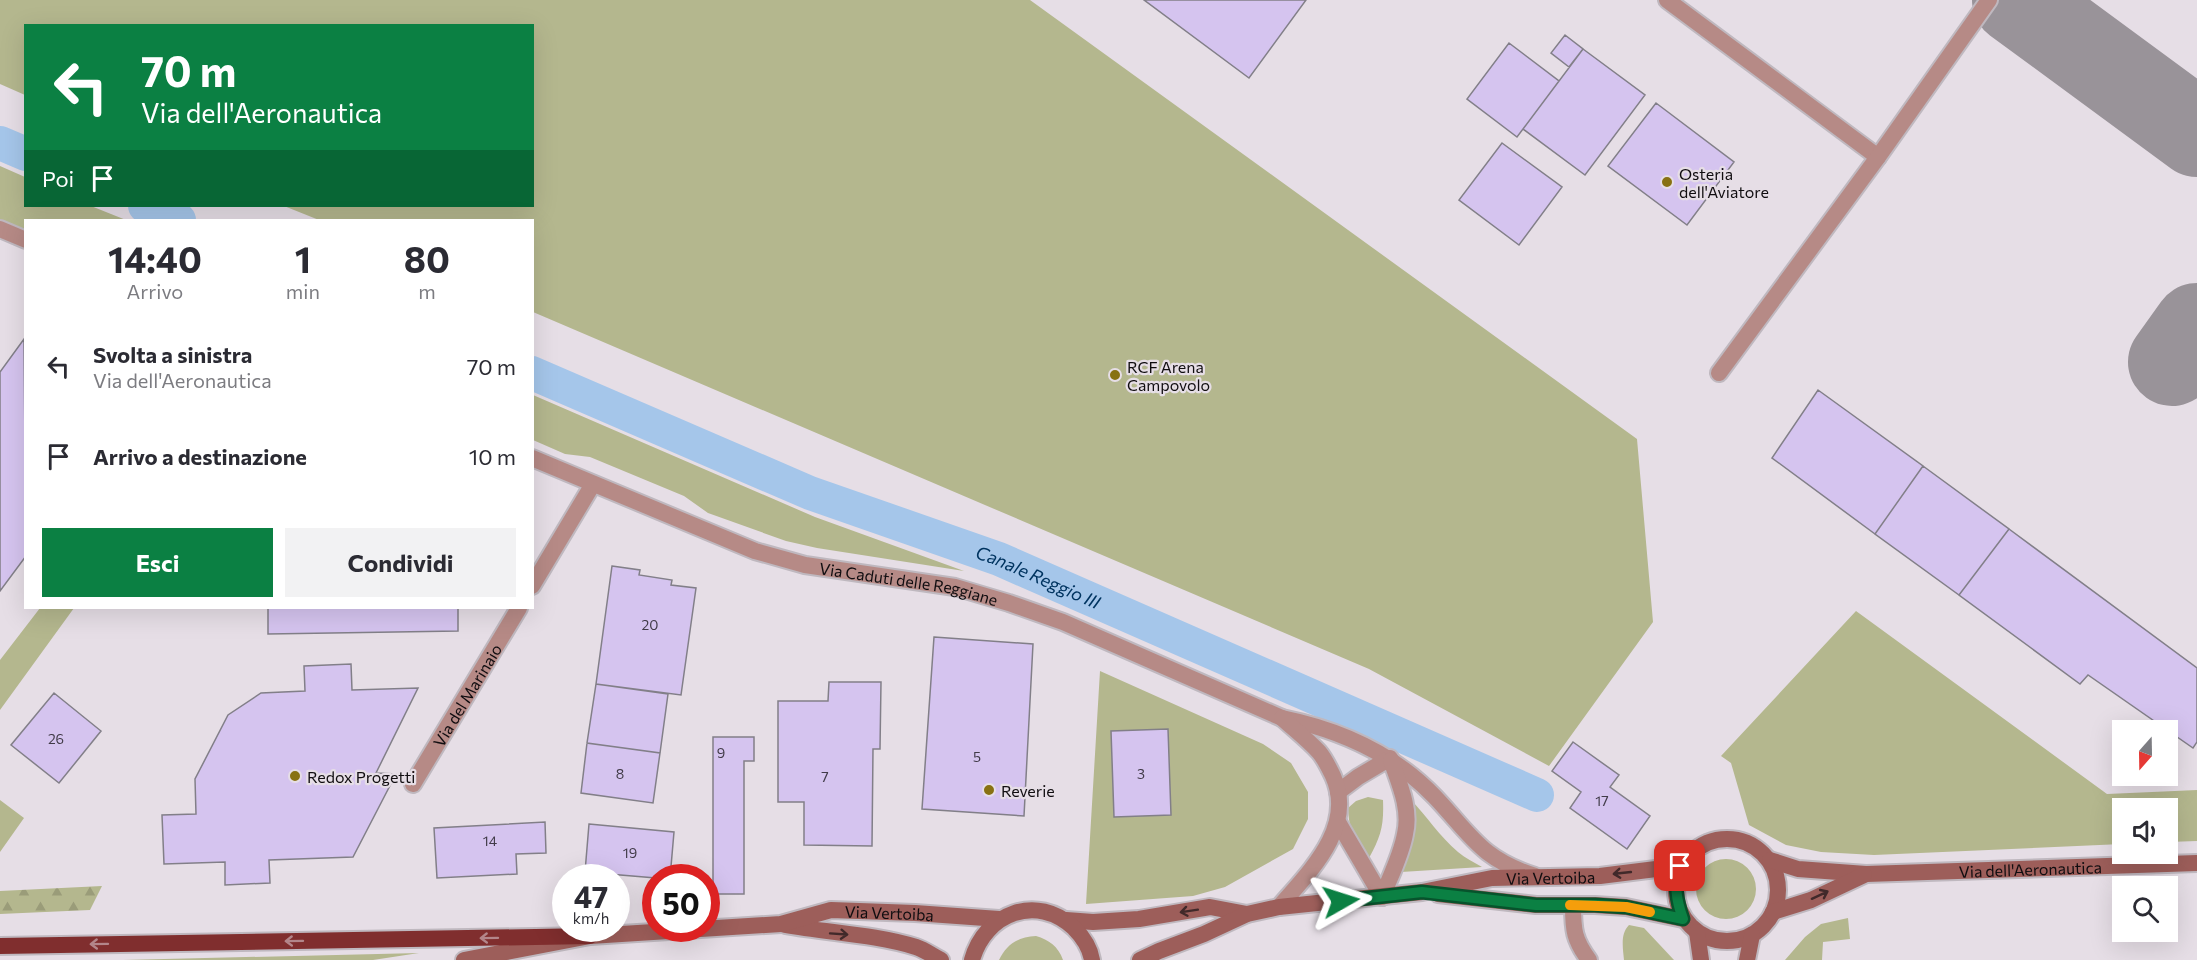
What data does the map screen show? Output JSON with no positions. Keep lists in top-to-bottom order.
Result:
{
  "streets": {
    "main road": ["Via dell'Aeronautica", "Via Vertoiba"],
    "street": ["Via Caduti delle Reggiane", "Via del Marinaio"]
  },
  "crossings": [
    ["Via Caduti delle Reggiane", "Via Vertoiba"],
    ["Via dell'Aeronautica", "Via Vertoiba"]
  ],
  "water": ["Canale Reggio III"],
  "places": [
    "Osteria dell'Aviatore",
    "RCF Arena Campovolo",
    "Redox Progetti",
    "Reverie"
  ],
  "house_numbers": [
    "20",
    "26",
    "9",
    "5",
    "8",
    "3",
    "7",
    "17",
    "14",
    "19"
  ],
  "north": "bottom",
  "page": {
    "turn": ["70 m", "Via dell'Aeronautica"],
    "then": "Poi",
    "eta": [
      "14:40",
      "Arrivo",
      "1",
      "min",
      "80",
      "m"
    ],
    "list": [
      {
        "name": "Svolta a sinistra",
        "note": "Via dell'Aeronautica",
        "value": "70 m"
      },
      {
        "name": "Arrivo a destinazione",
        "value": "10 m"
      }
    ],
    "buttons": ["Esci", "Condividi"],
    "speed": "47 km/h",
    "limit": "50"
  }
}
